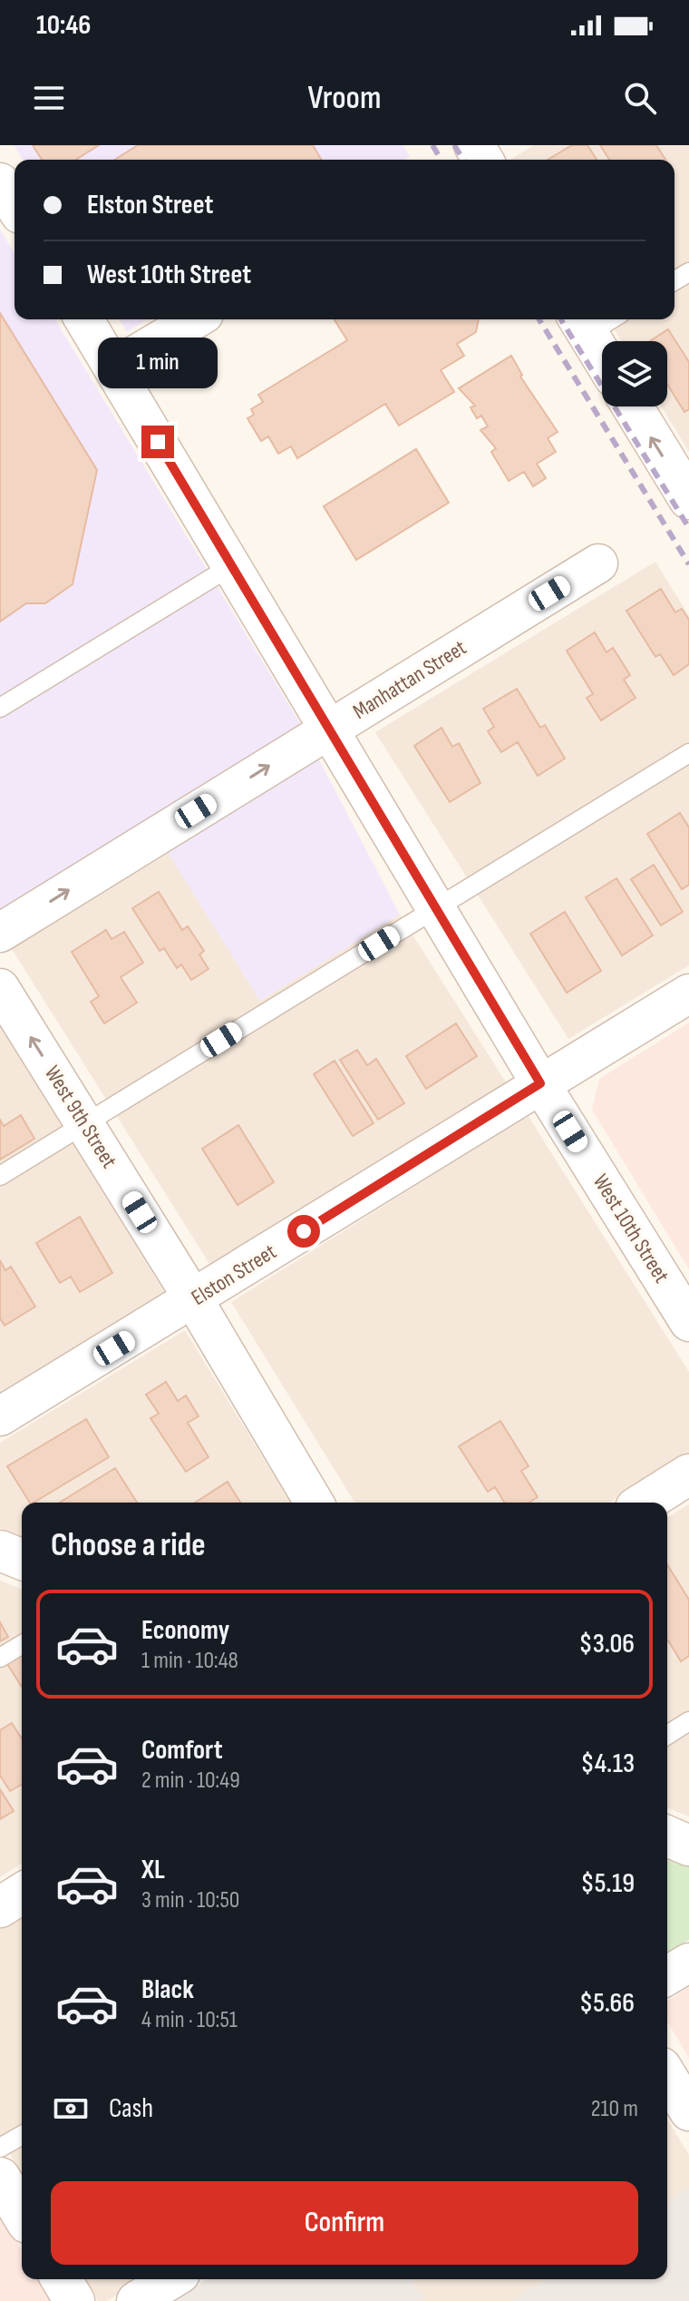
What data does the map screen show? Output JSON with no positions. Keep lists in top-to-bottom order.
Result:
{
  "streets": {
    "street": [
      "Manhattan Street",
      "West 9th Street",
      "West 10th Street",
      "Elston Street"
    ]
  },
  "crossings": [
    ["Manhattan Street", "West 10th Street"],
    ["West 9th Street", "Elston Street"],
    ["West 10th Street", "Elston Street"]
  ],
  "one_way": ["Manhattan Street"],
  "page": {
    "status": "10:46",
    "header": "Vroom",
    "banner": ["Elston Street", "West 10th Street"],
    "bubble": "1 min",
    "heading": "Choose a ride",
    "list": [
      {
        "name": "Economy",
        "note": "1 min · 10:48",
        "value": "$3.06"
      },
      {
        "name": "Comfort",
        "note": "2 min · 10:49",
        "value": "$4.13"
      },
      {
        "name": "XL",
        "note": "3 min · 10:50",
        "value": "$5.19"
      },
      {
        "name": "Black",
        "note": "4 min · 10:51",
        "value": "$5.66"
      }
    ],
    "pay": ["Cash", "210 m"],
    "buttons": "Confirm"
  }
}
